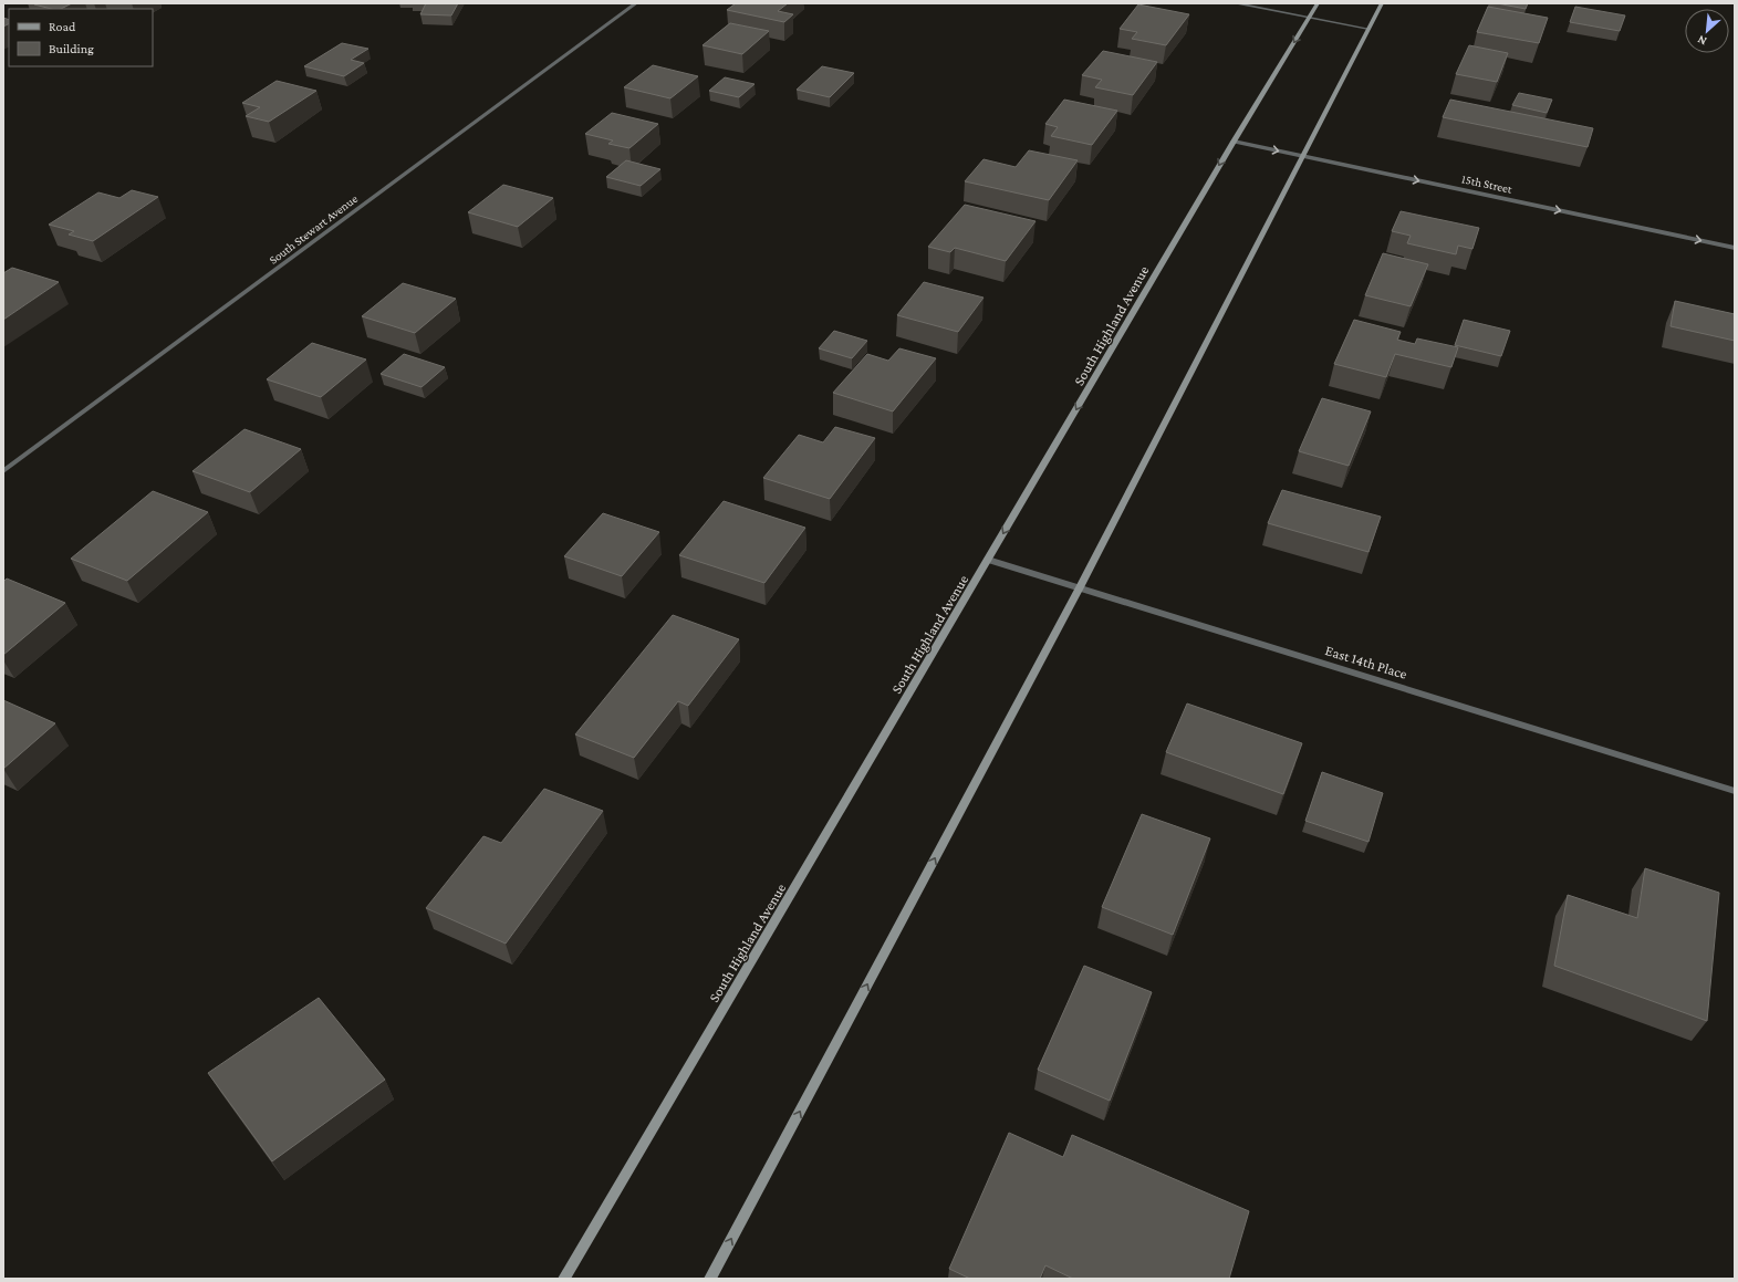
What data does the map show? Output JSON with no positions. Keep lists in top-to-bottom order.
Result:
{
  "streets": {
    "main road": ["South Highland Avenue"],
    "street": ["15th Street", "South Stewart Avenue", "East 14th Place"]
  },
  "crossings": [
    ["15th Street", "South Highland Avenue"],
    ["South Highland Avenue", "East 14th Place"]
  ],
  "one_way": ["15th Street"],
  "legend": ["Road", "Building"],
  "north": "bottom left"
}
